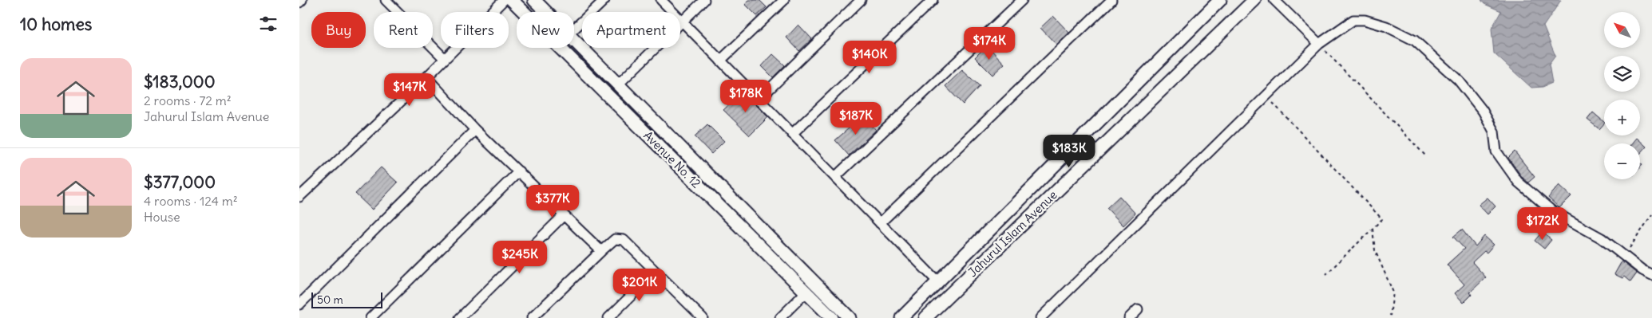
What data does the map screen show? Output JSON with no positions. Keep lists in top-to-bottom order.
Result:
{
  "streets": {
    "street": ["Avenue No. 12", "Jahurul Islam Avenue"]
  },
  "scale_bar": "50 m",
  "north": "top left",
  "page": {
    "heading": "10 homes",
    "map_buttons": ["+", "−"],
    "chip": [
      "Buy",
      "Rent",
      "Filters",
      "New",
      "Apartment"
    ],
    "price": [
      "$174K",
      "$140K",
      "$147K",
      "$178K",
      "$187K",
      "$183K",
      "$377K",
      "$172K",
      "$245K",
      "$201K"
    ],
    "list": [
      {
        "name": "$183,000",
        "note": "2 rooms · 72 m² · Jahurul Islam Avenue"
      },
      {
        "name": "$377,000",
        "note": "4 rooms · 124 m² · House"
      }
    ],
    "scale": "50 m"
  }
}
